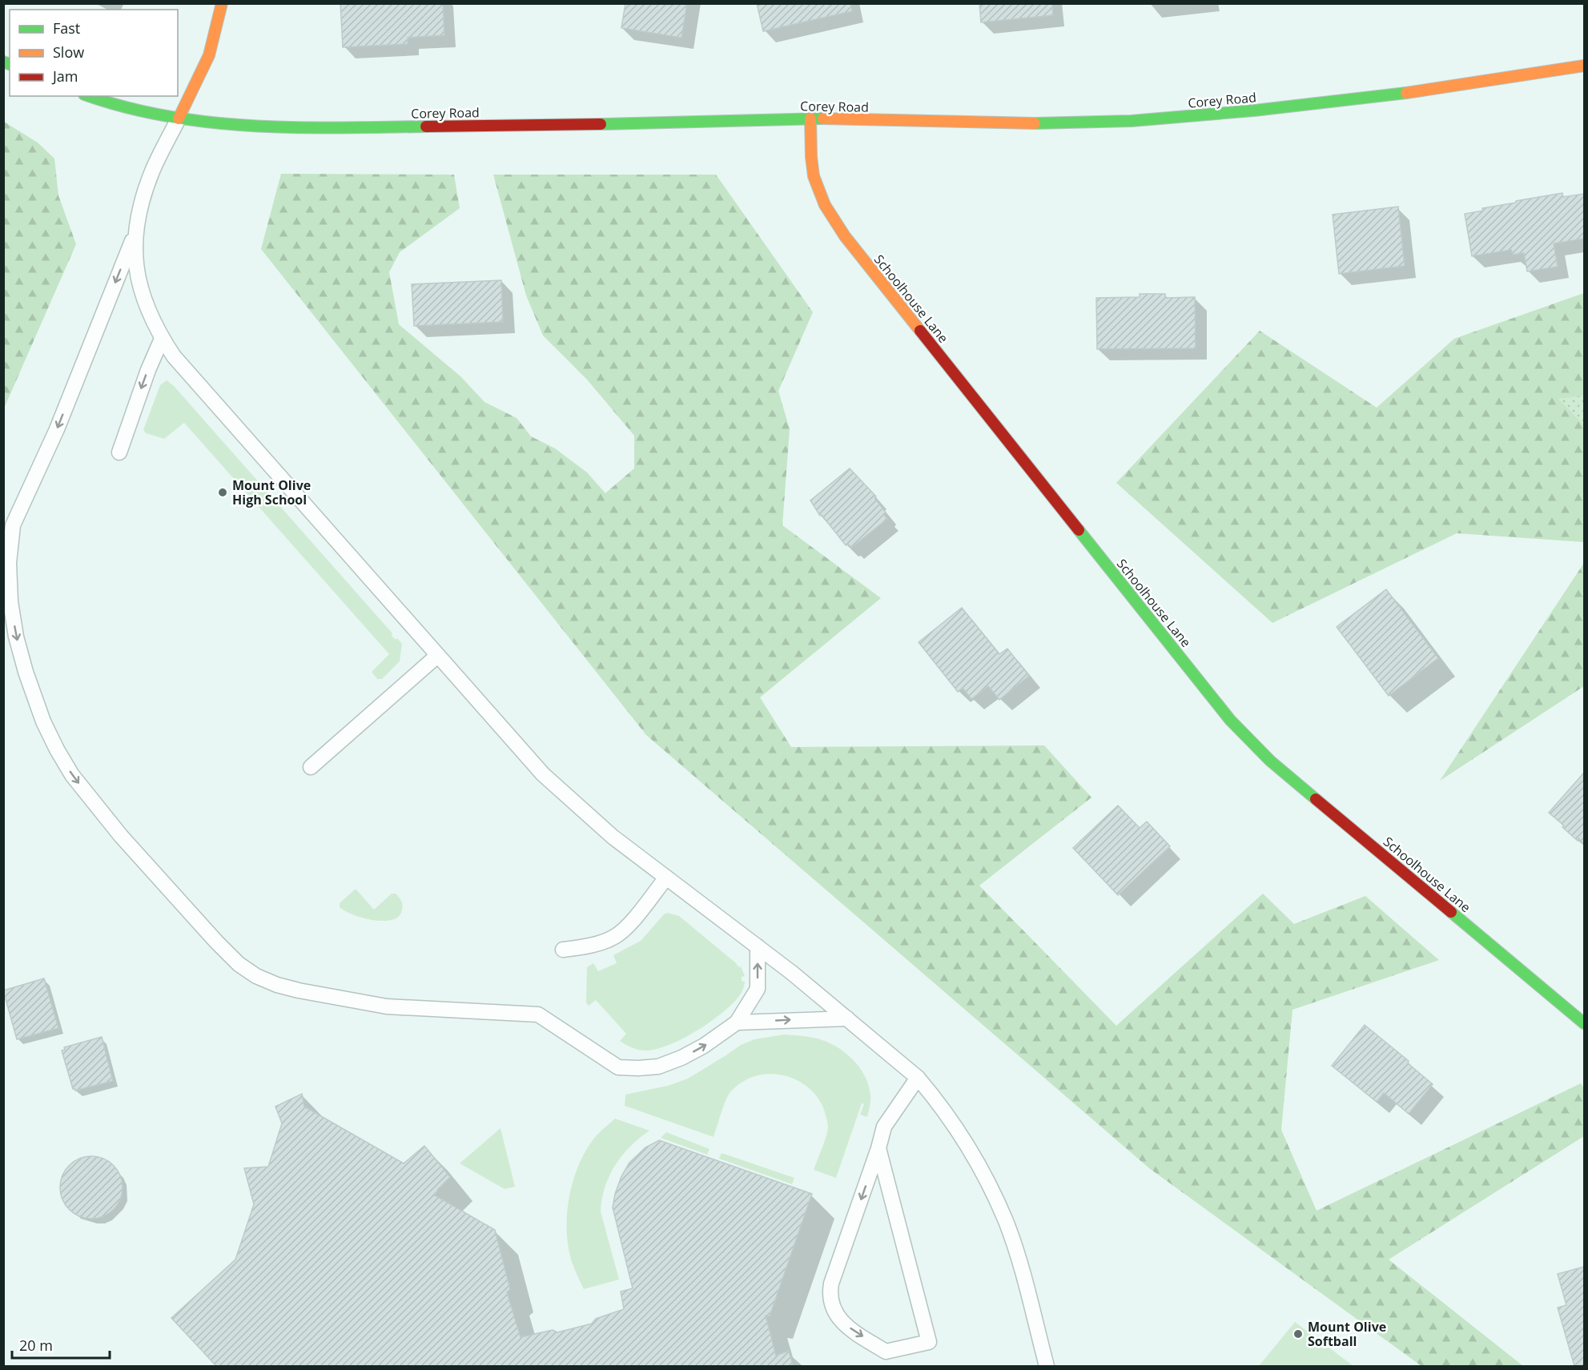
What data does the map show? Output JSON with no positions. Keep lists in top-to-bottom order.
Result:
{
  "streets": {
    "street": ["Corey Road", "Schoolhouse Lane"]
  },
  "crossings": [
    ["Corey Road", "Schoolhouse Lane"]
  ],
  "places": ["Mount Olive High School", "Mount Olive Softball"],
  "legend": ["Fast", "Slow", "Jam"],
  "scale_bar": "20 m"
}
